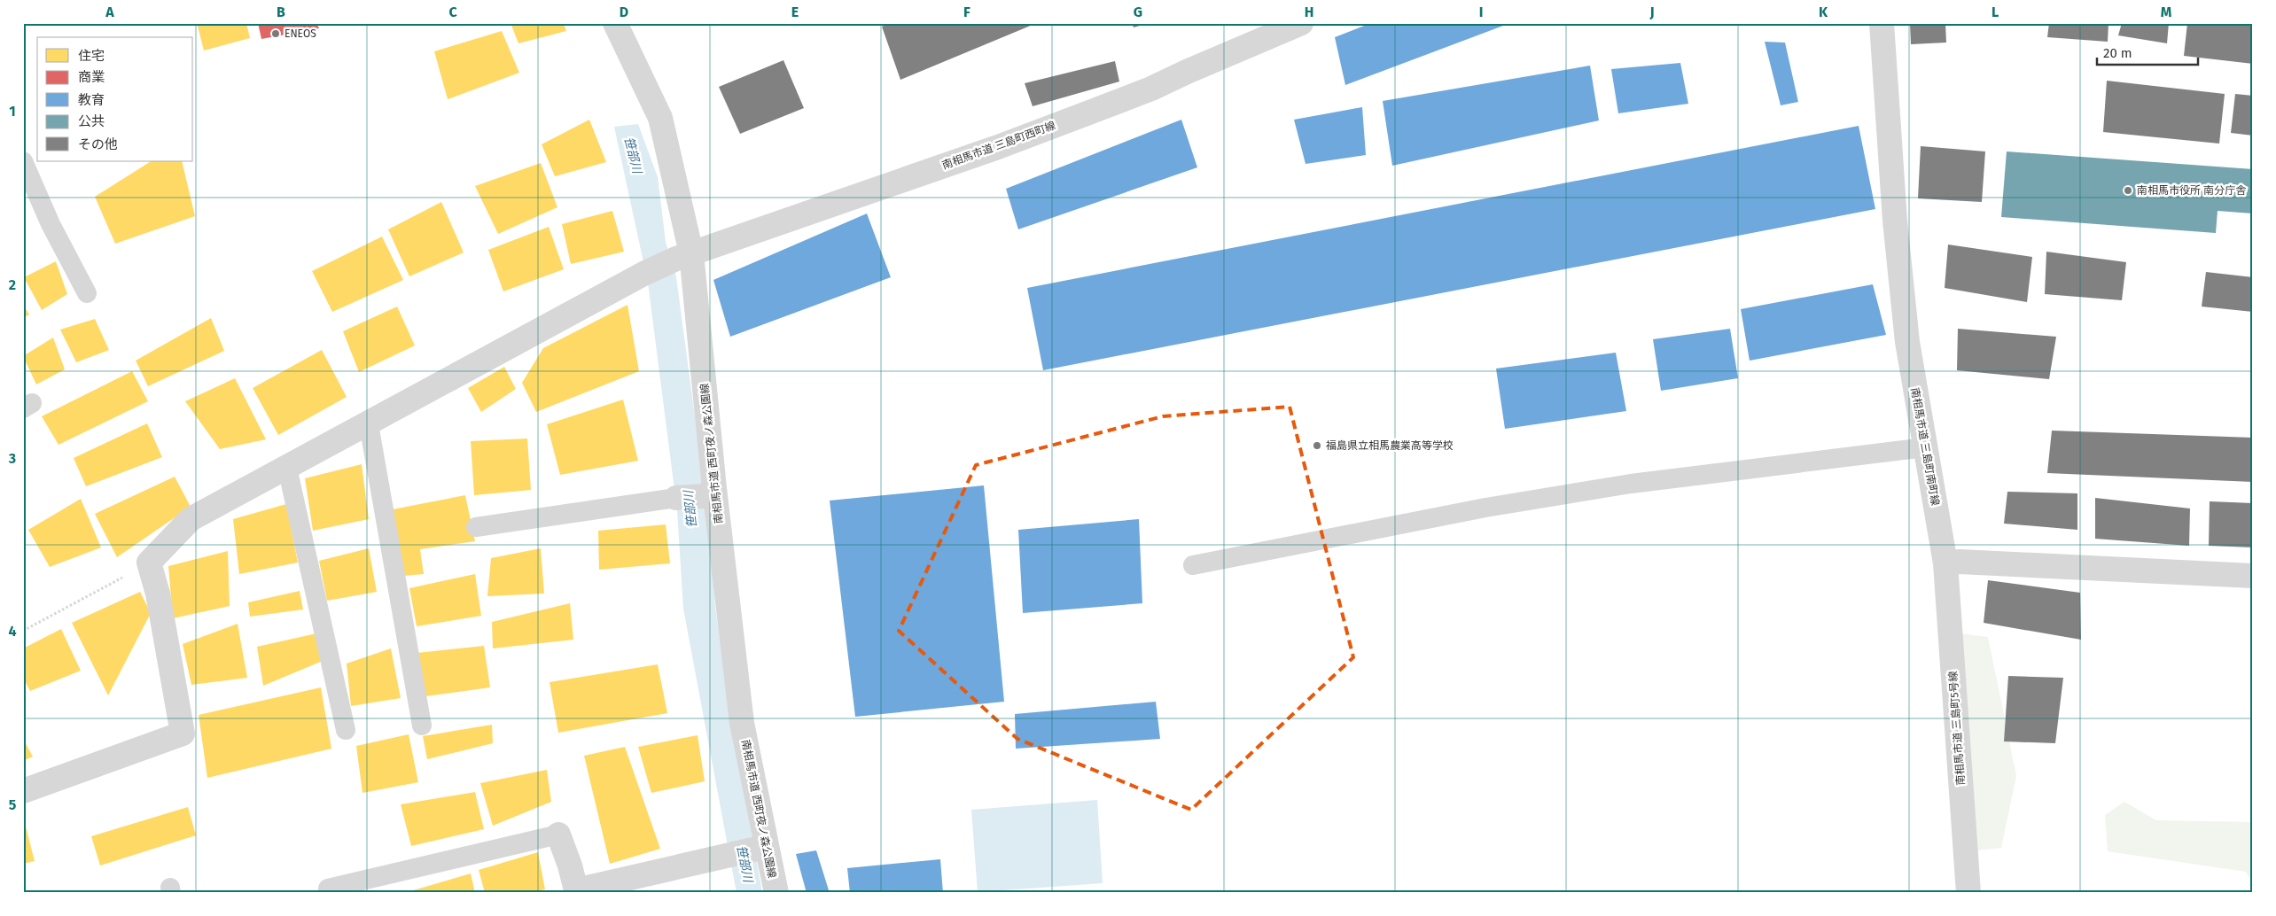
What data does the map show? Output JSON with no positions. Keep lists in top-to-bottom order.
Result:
{
  "streets": {
    "street": [
      "南相馬市道 三島町西町線",
      "南相馬市道 三島町南町線",
      "南相馬市道 西町夜ノ森公園線",
      "南相馬市道 三島町5号線"
    ]
  },
  "crossings": [
    ["南相馬市道 三島町西町線", "南相馬市道 西町夜ノ森公園線"],
    ["南相馬市道 三島町南町線", "南相馬市道 三島町5号線"]
  ],
  "water": ["笹部川"],
  "places": ["ENEOS", "南相馬市役所 南分庁舎", "福島県立相馬農業高等学校"],
  "legend": [
    "住宅",
    "商業",
    "教育",
    "公共",
    "その他"
  ],
  "scale_bar": "20 m",
  "grid": {
    "columns": [
      "A",
      "B",
      "C",
      "D",
      "E",
      "F",
      "G",
      "H",
      "I",
      "J",
      "K",
      "L",
      "M"
    ],
    "rows": [
      "1",
      "2",
      "3",
      "4",
      "5"
    ]
  }
}
